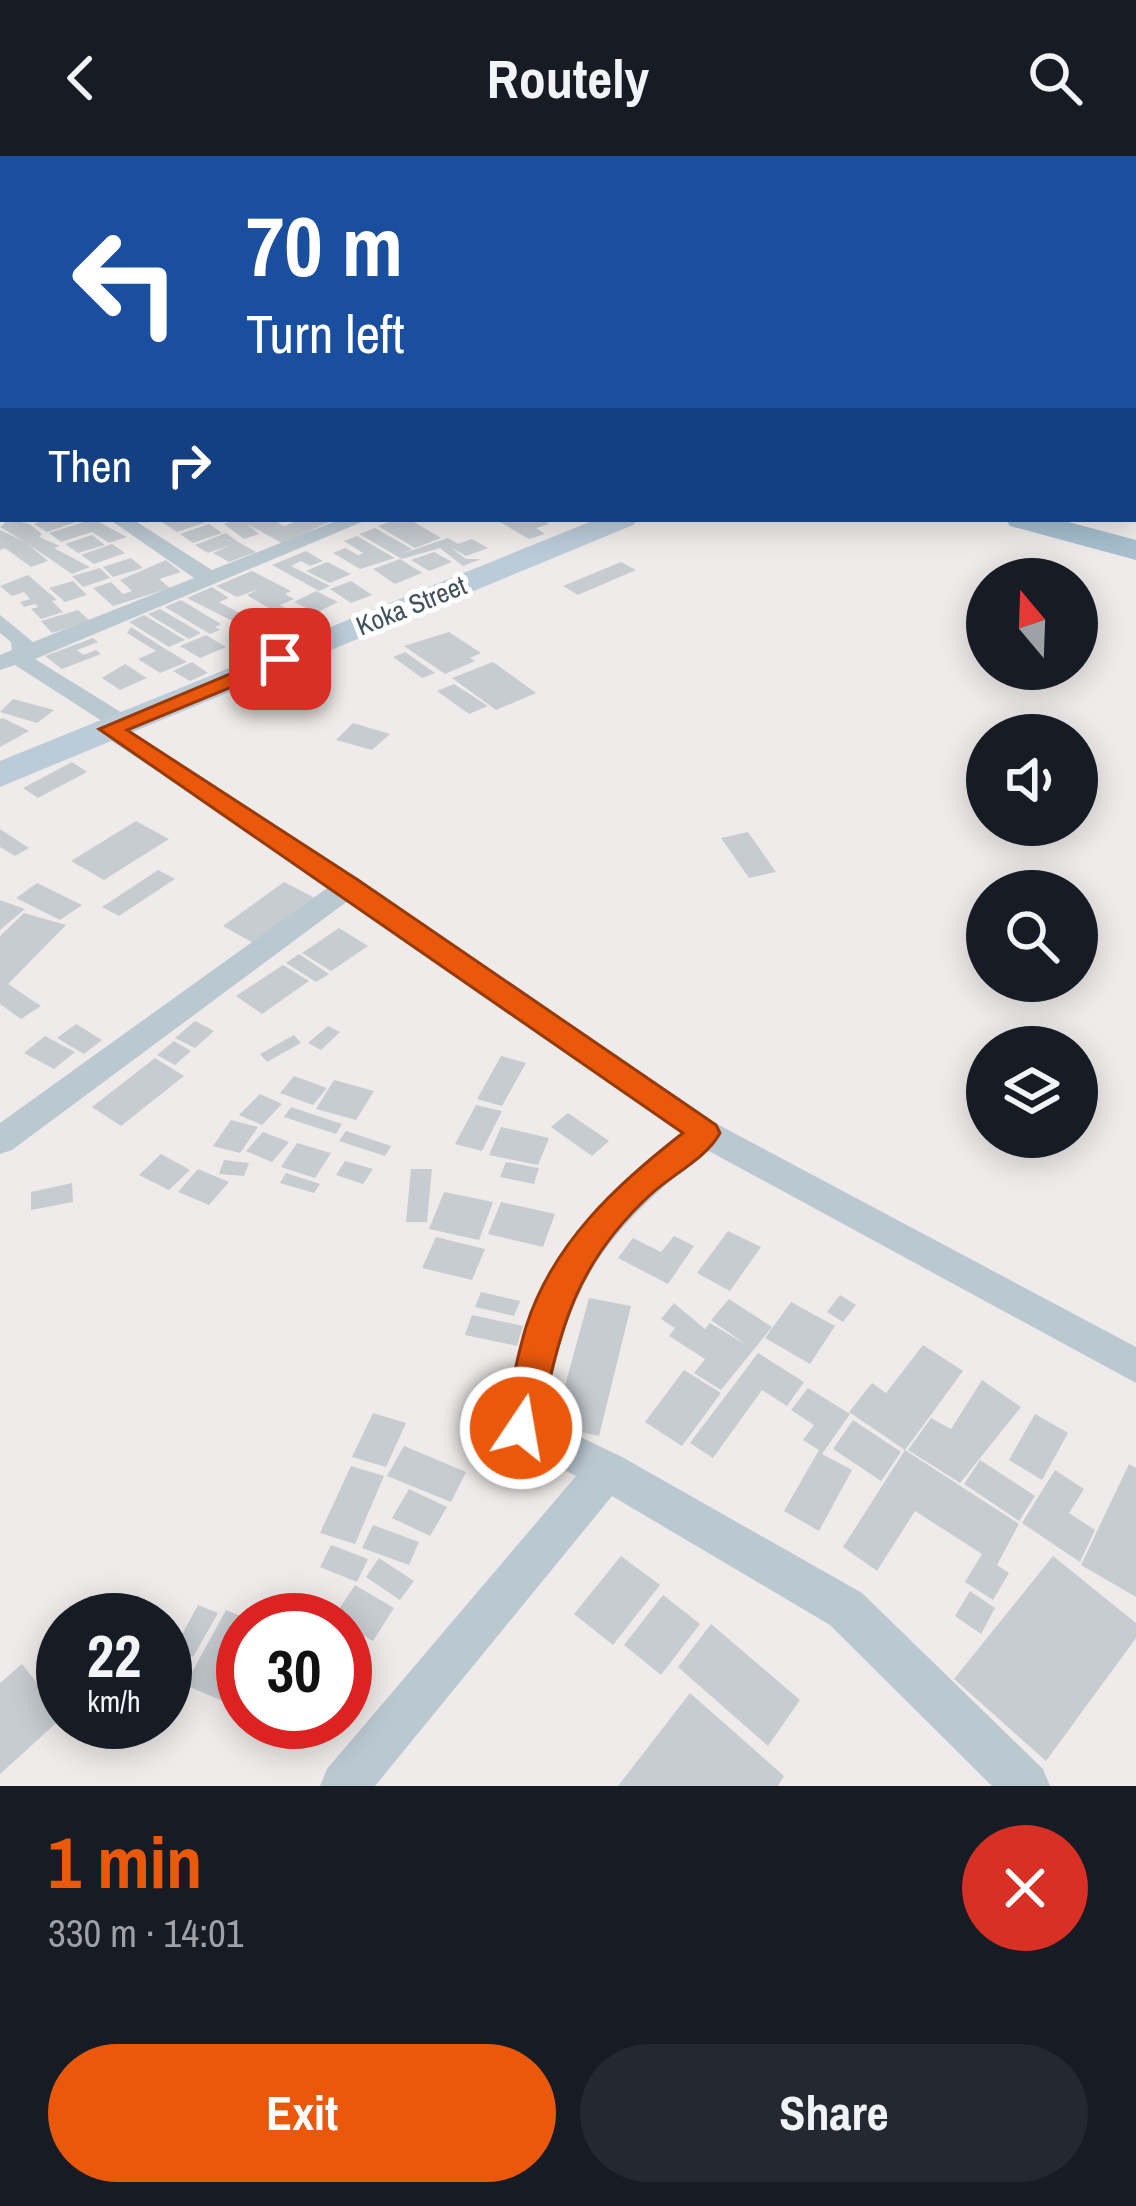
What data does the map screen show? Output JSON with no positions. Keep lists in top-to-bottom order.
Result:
{
  "streets": {
    "main road": ["Koka Street"]
  },
  "north": "top",
  "page": {
    "header": "Routely",
    "turn": ["70 m", "Turn left"],
    "then": "Then",
    "speed": "22 km/h",
    "limit": "30",
    "heading": ["1 min", "330 m · 14:01"],
    "buttons": ["Exit", "Share"]
  }
}
